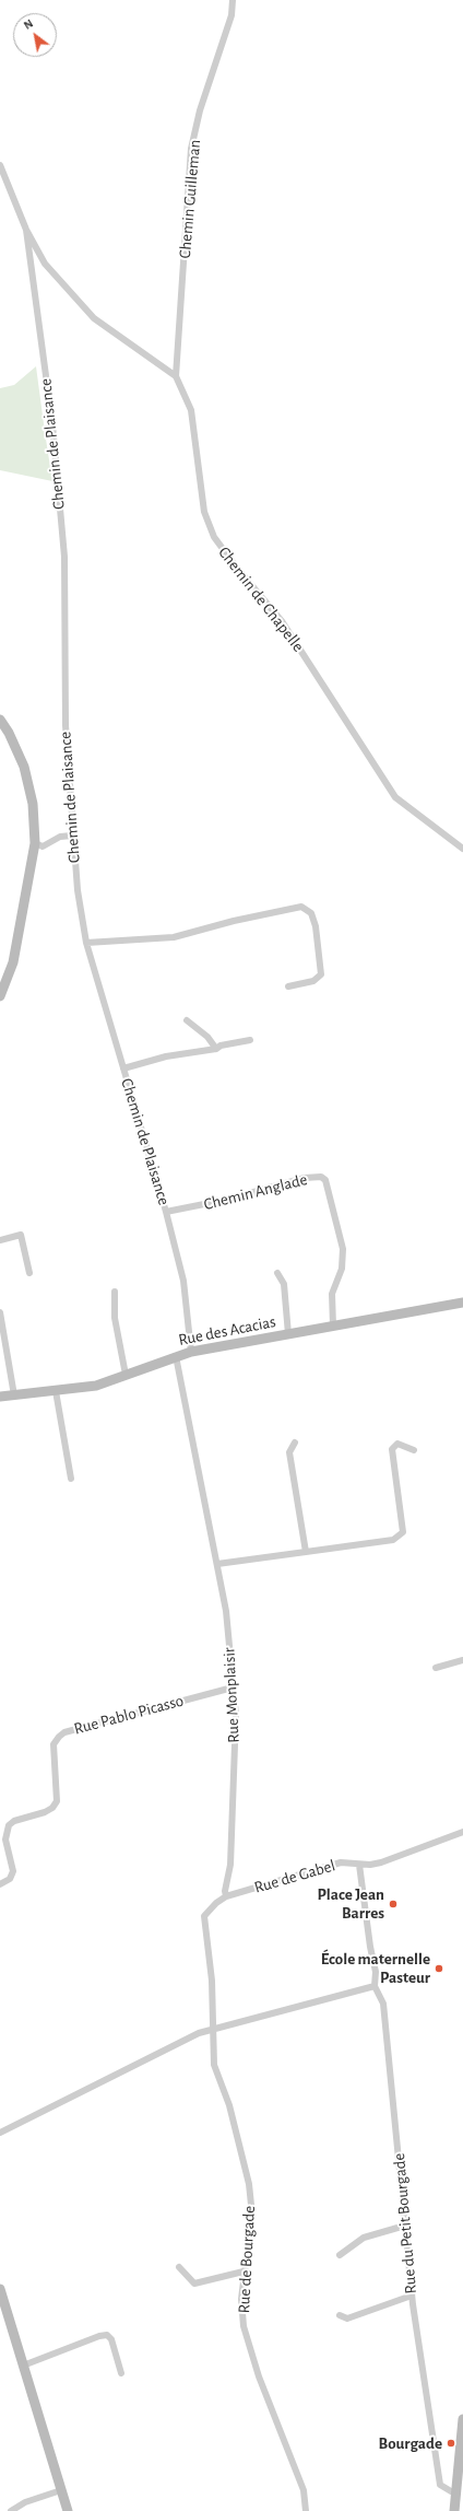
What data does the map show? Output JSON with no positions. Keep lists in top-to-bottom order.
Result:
{
  "streets": {
    "main road": ["Rue des Acacias"],
    "street": [
      "Chemin Guilleman",
      "Chemin de Plaisance",
      "Chemin de Chapelle",
      "Chemin Anglade",
      "Rue Monplaisir",
      "Rue Pablo Picasso",
      "Rue de Gabel",
      "Rue du Petit Bourgade",
      "Rue de Bourgade"
    ]
  },
  "crossings": [
    ["Chemin Guilleman", "Chemin de Chapelle"],
    ["Chemin de Plaisance", "Chemin Anglade"],
    ["Chemin de Plaisance", "Rue des Acacias"],
    ["Chemin Anglade", "Rue des Acacias"],
    ["Rue des Acacias", "Rue Monplaisir"],
    ["Rue Monplaisir", "Rue Pablo Picasso"],
    ["Rue Monplaisir", "Rue de Gabel"],
    ["Rue de Gabel", "Rue du Petit Bourgade"]
  ],
  "places": ["Place Jean Barres", "École maternelle Pasteur", "Bourgade"],
  "north": "top left"
}
